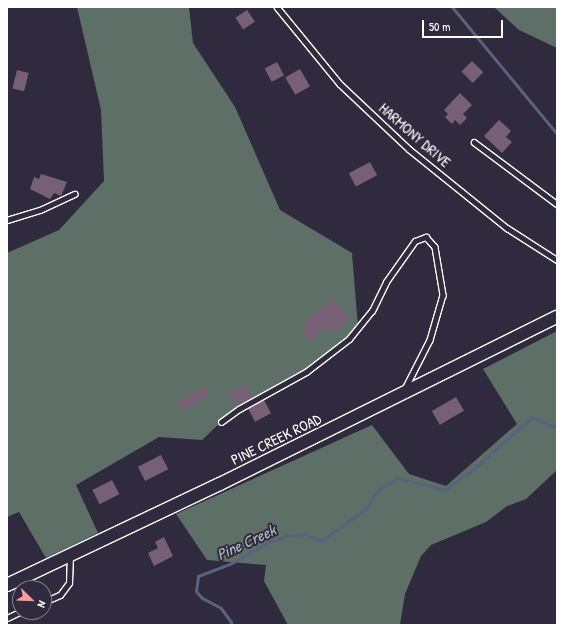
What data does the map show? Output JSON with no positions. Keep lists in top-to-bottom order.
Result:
{
  "streets": {
    "street": ["PINE CREEK ROAD"],
    "lane": ["HARMONY DRIVE"]
  },
  "water": ["Pine Creek"],
  "scale_bar": "50 m",
  "north": "bottom right"
}
